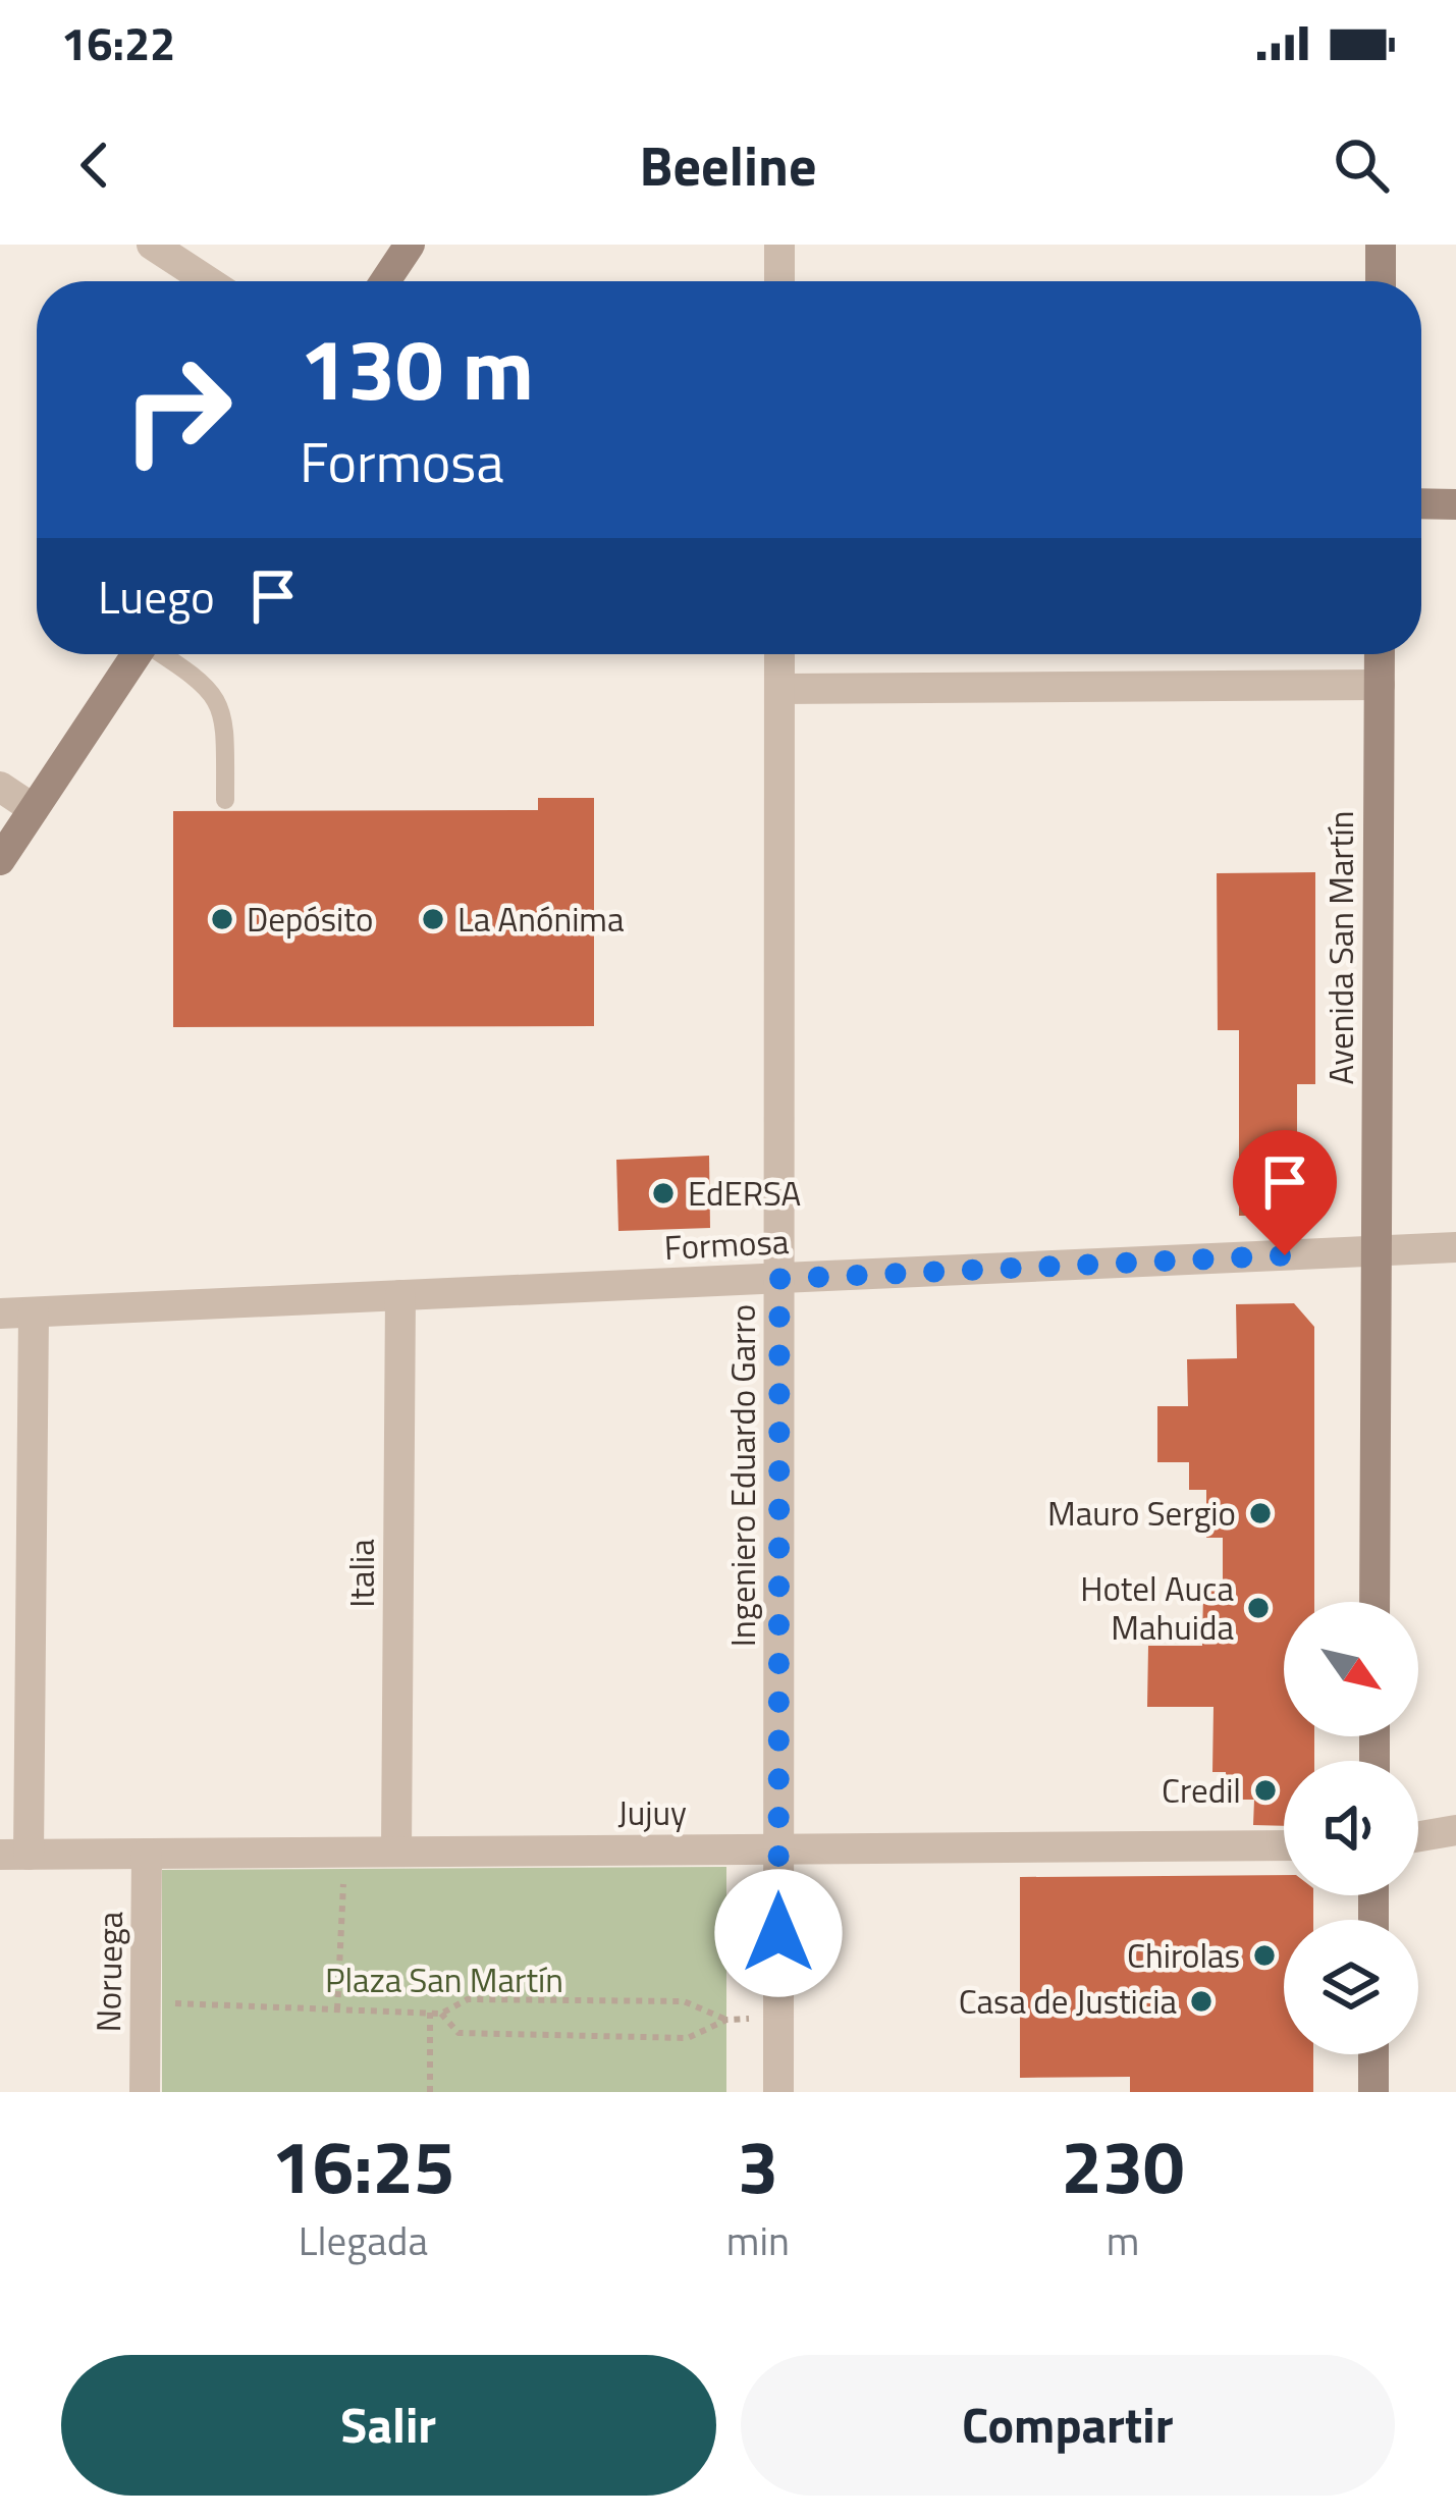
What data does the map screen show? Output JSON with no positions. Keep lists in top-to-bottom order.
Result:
{
  "streets": {
    "main road": ["Avenida San Martín"],
    "street": [
      "Formosa",
      "Ingeniero Eduardo Garro",
      "Italia",
      "Jujuy",
      "Noruega"
    ]
  },
  "crossings": [
    ["Avenida San Martín", "Formosa"],
    ["Formosa", "Ingeniero Eduardo Garro"],
    ["Formosa", "Italia"],
    ["Ingeniero Eduardo Garro", "Jujuy"],
    ["Italia", "Jujuy"],
    ["Jujuy", "Noruega"]
  ],
  "parks": ["Plaza San Martín"],
  "places": [
    "Depósito",
    "La Anónima",
    "EdERSA",
    "Mauro Sergio",
    "Hotel Auca Mahuida",
    "Credil",
    "Chirolas",
    "Casa de Justicia"
  ],
  "north": "bottom right",
  "page": {
    "status": "16:22",
    "header": "Beeline",
    "turn": ["130 m", "Formosa"],
    "then": "Luego",
    "eta": [
      "16:25",
      "Llegada",
      "3",
      "min",
      "230",
      "m"
    ],
    "buttons": ["Salir", "Compartir"]
  }
}
